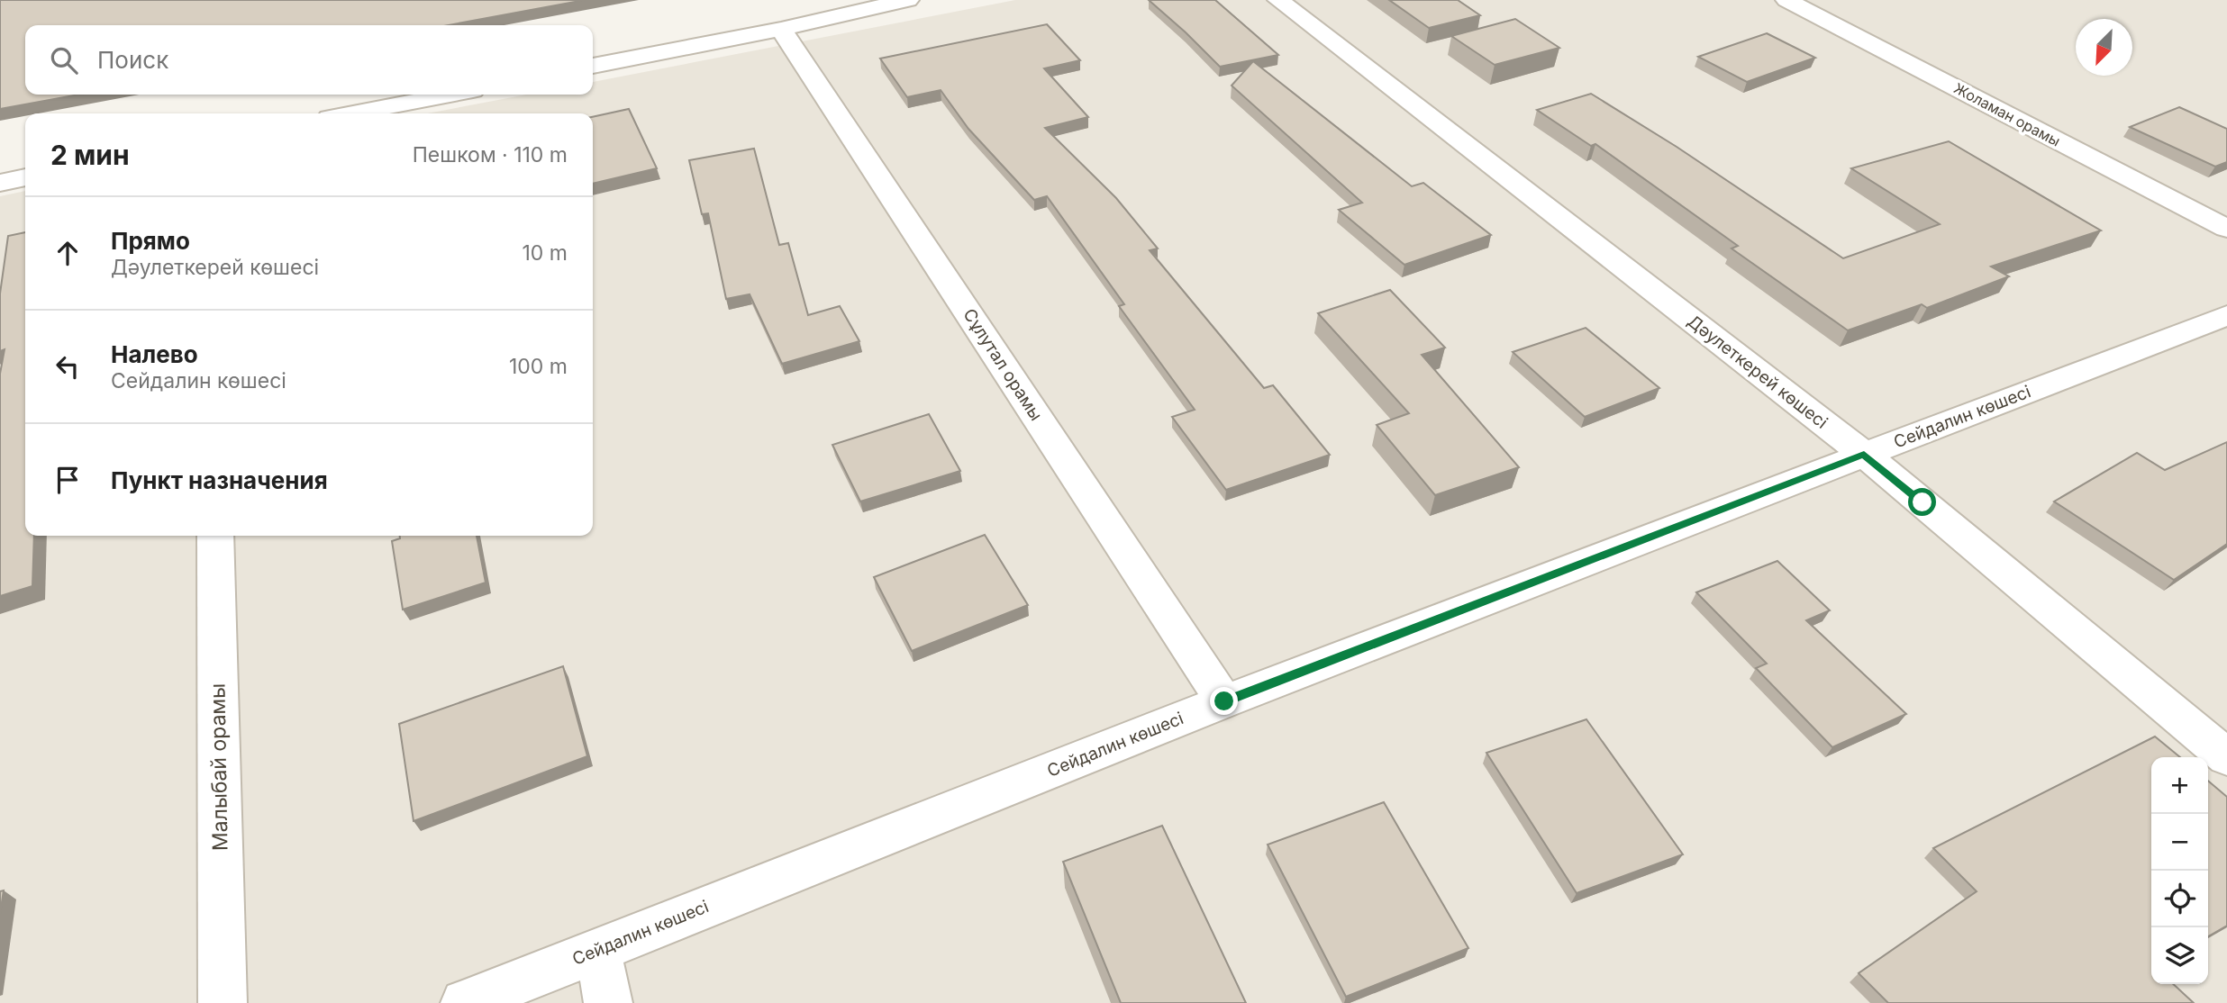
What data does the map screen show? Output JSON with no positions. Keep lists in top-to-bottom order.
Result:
{
  "streets": {
    "street": [
      "Жоламан орамы",
      "Сұлутал орамы",
      "Дәулеткерей көшесі",
      "Сейдалин көшесі",
      "Малыбай орамы"
    ]
  },
  "crossings": [
    ["Сұлутал орамы", "Сейдалин көшесі"],
    ["Дәулеткерей көшесі", "Сейдалин көшесі"]
  ],
  "north": "bottom left",
  "page": {
    "search": "Поиск",
    "heading": ["2 мин", "Пешком · 110 m"],
    "list": [
      ["Прямо", "Дәулеткерей көшесі", "10 m"],
      ["Налево", "Сейдалин көшесі", "100 m"],
      "Пункт назначения"
    ],
    "map_buttons": ["+", "−"]
  }
}
